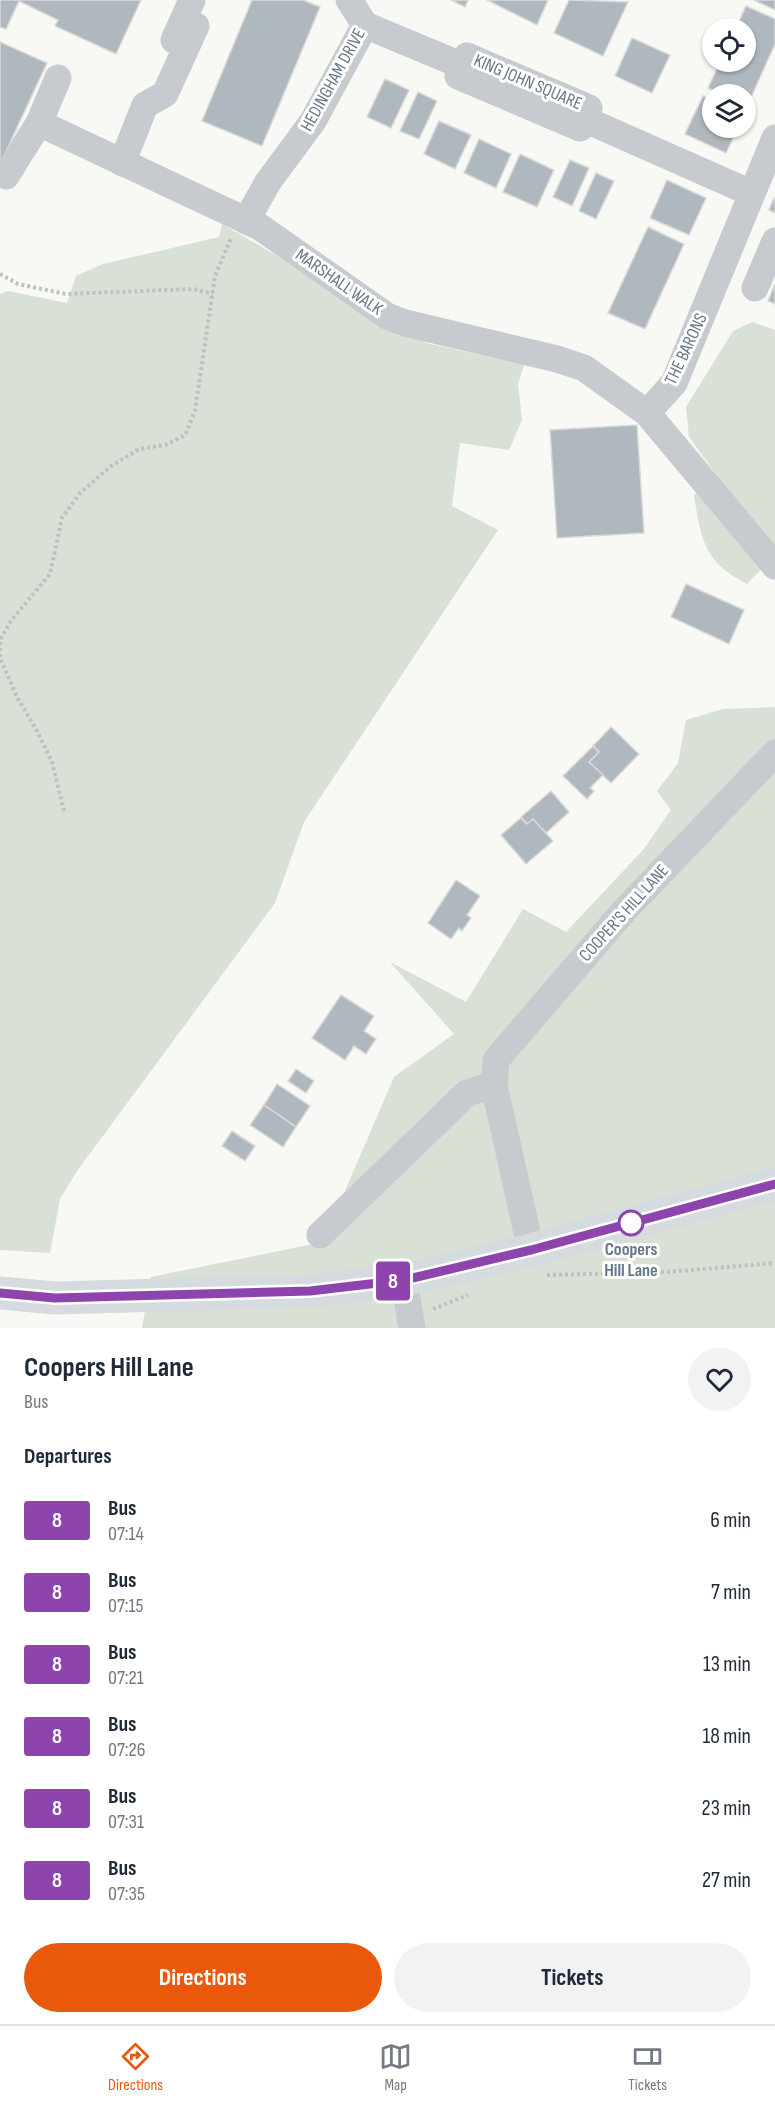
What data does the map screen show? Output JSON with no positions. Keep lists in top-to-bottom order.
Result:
{
  "streets": {
    "street": [
      "HEDINGHAM DRIVE",
      "KING JOHN SQUARE",
      "MARSHALL WALK",
      "THE BARONS",
      "COOPER'S HILL LANE"
    ]
  },
  "crossings": [
    ["HEDINGHAM DRIVE", "KING JOHN SQUARE"],
    ["HEDINGHAM DRIVE", "MARSHALL WALK"],
    ["KING JOHN SQUARE", "THE BARONS"],
    ["MARSHALL WALK", "THE BARONS"]
  ],
  "places": ["Coopers Hill Lane"],
  "lines": ["bus line 8"],
  "page": {
    "on_map": "8",
    "heading": [
      ["Coopers Hill Lane", "Bus"],
      "Departures"
    ],
    "list": [
      {
        "mark": "8",
        "name": "Bus",
        "note": "07:14",
        "value": "6 min"
      },
      {
        "mark": "8",
        "name": "Bus",
        "note": "07:15",
        "value": "7 min"
      },
      {
        "mark": "8",
        "name": "Bus",
        "note": "07:21",
        "value": "13 min"
      },
      {
        "mark": "8",
        "name": "Bus",
        "note": "07:26",
        "value": "18 min"
      },
      {
        "mark": "8",
        "name": "Bus",
        "note": "07:31",
        "value": "23 min"
      },
      {
        "mark": "8",
        "name": "Bus",
        "note": "07:35",
        "value": "27 min"
      }
    ],
    "buttons": ["Directions", "Tickets"],
    "tabs": ["Directions", "Map", "Tickets"]
  }
}
